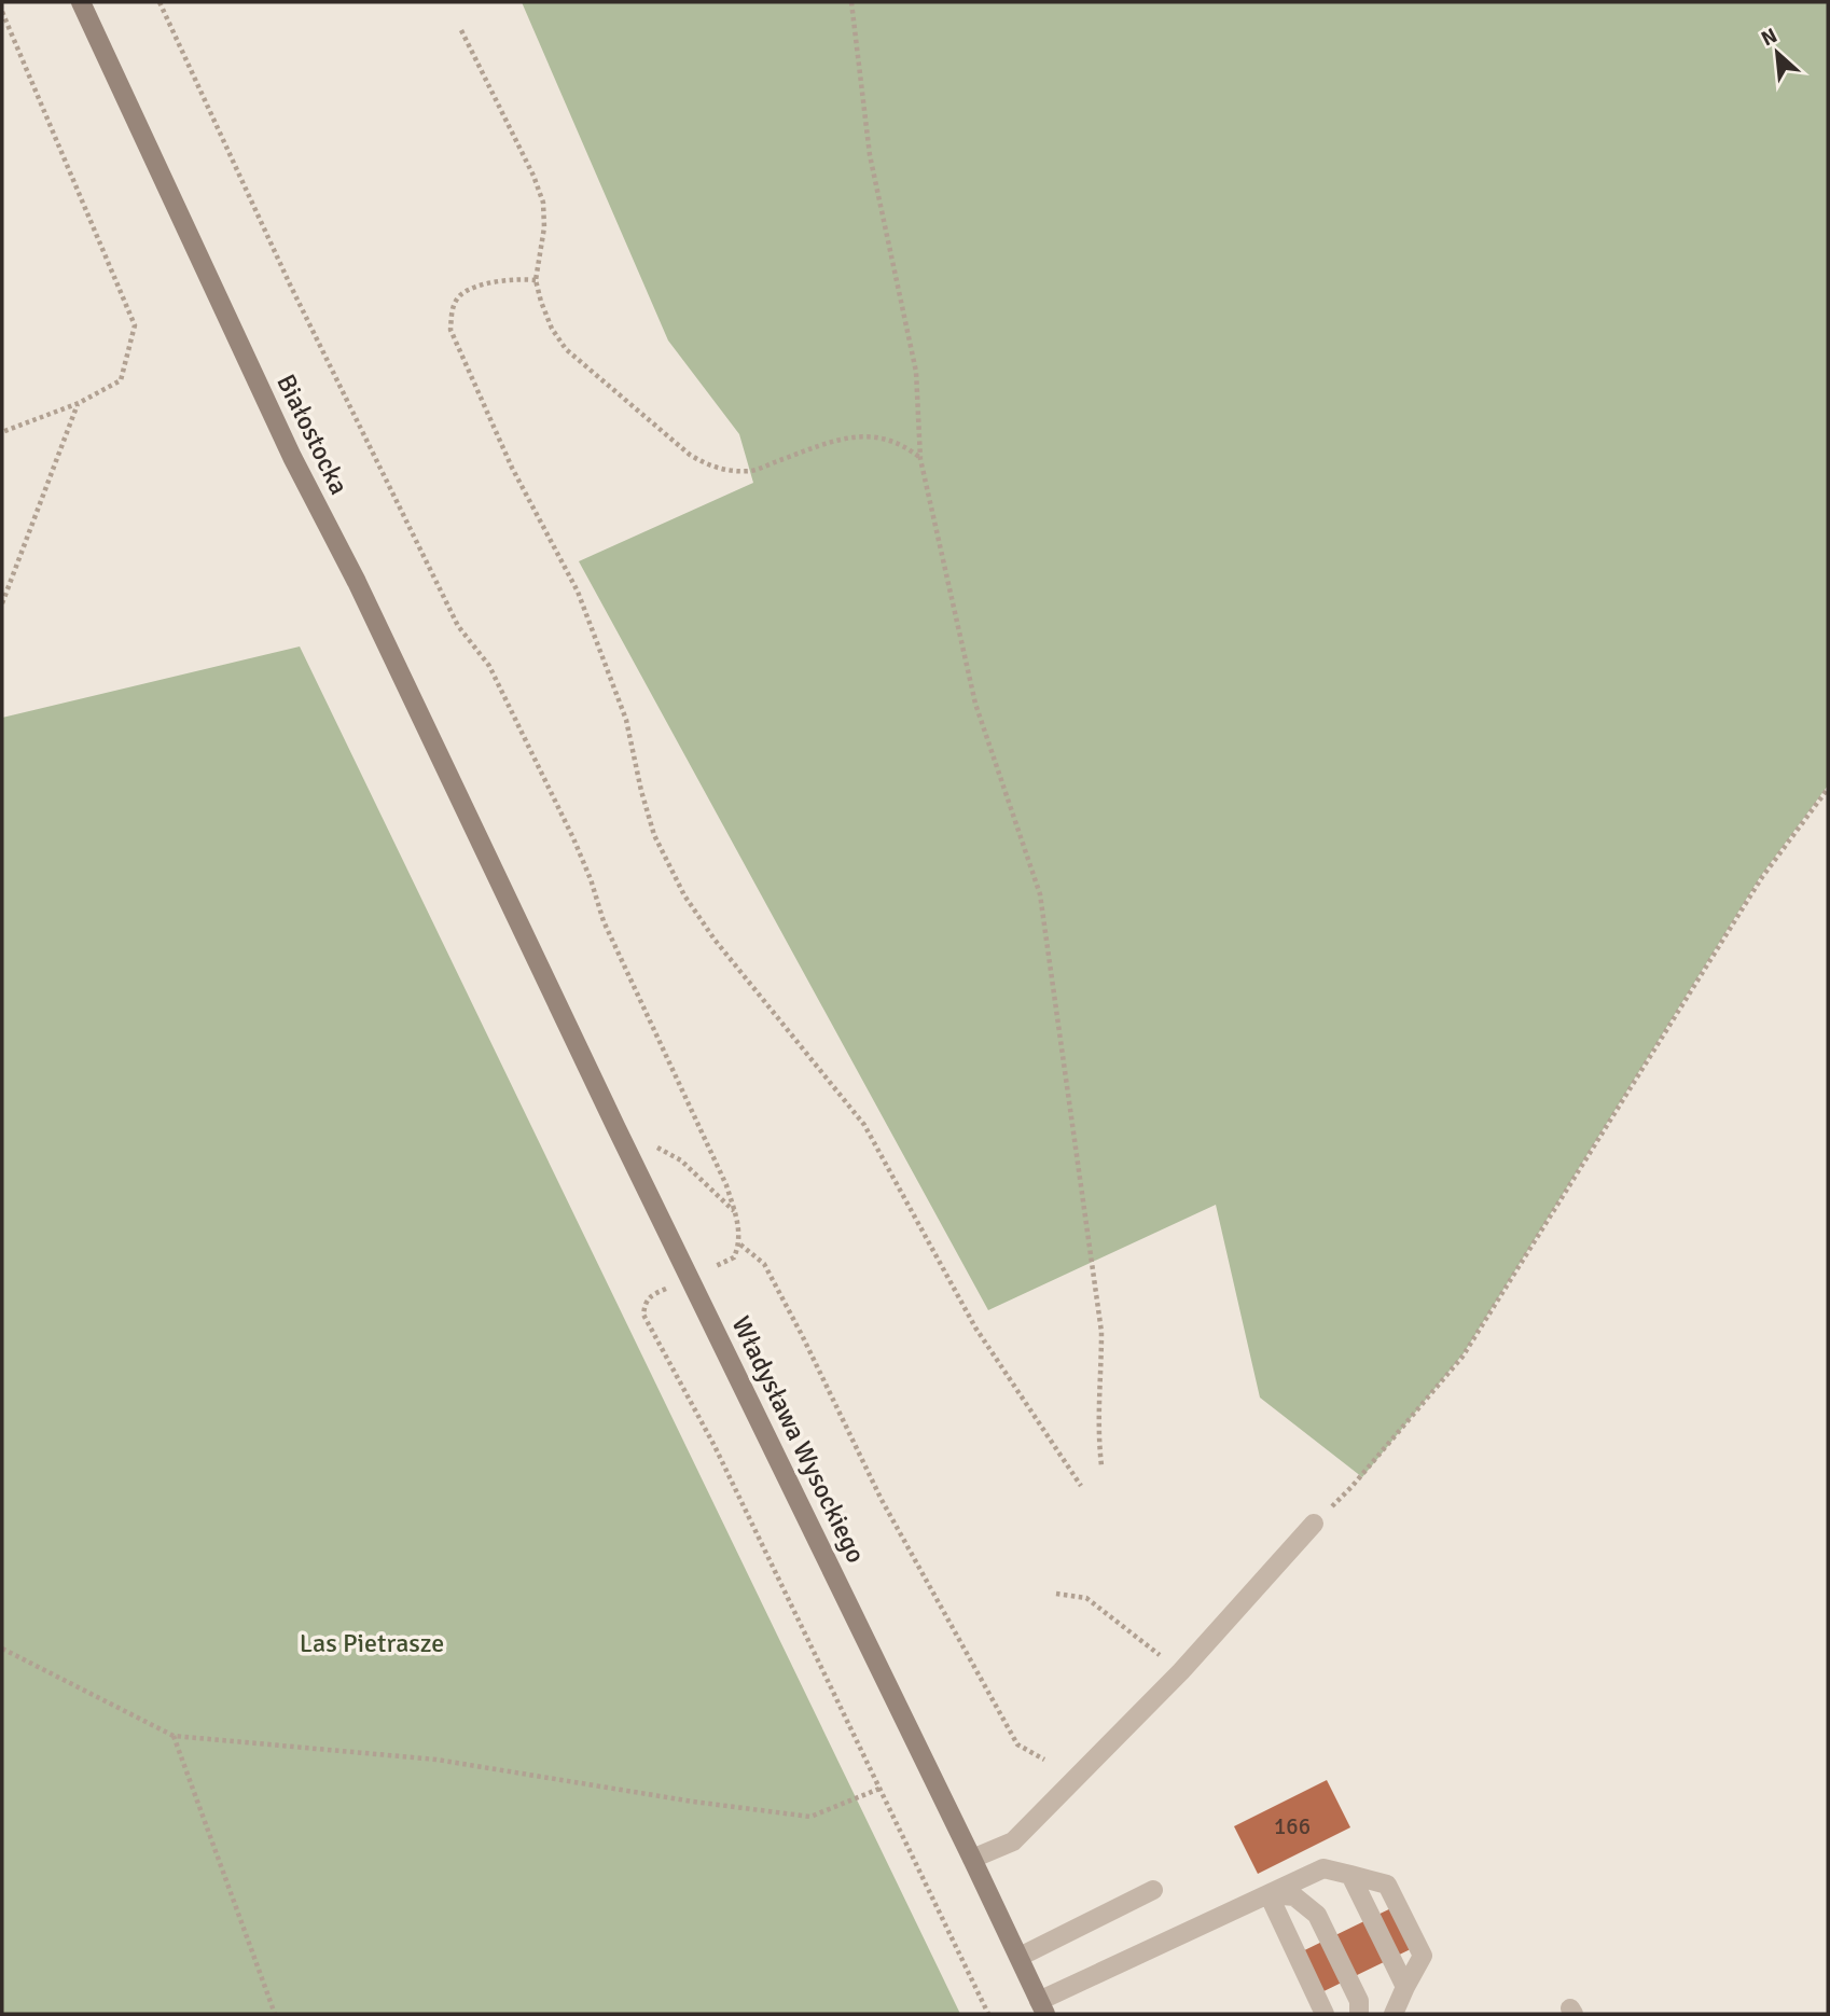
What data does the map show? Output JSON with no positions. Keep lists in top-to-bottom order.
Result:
{
  "streets": {
    "main road": ["Białostocka", "Władysława Wysockiego"]
  },
  "crossings": [
    ["Białostocka", "Władysława Wysockiego"]
  ],
  "parks": ["Las Pietrasze"],
  "house_numbers": ["166"],
  "north": "top left"
}
